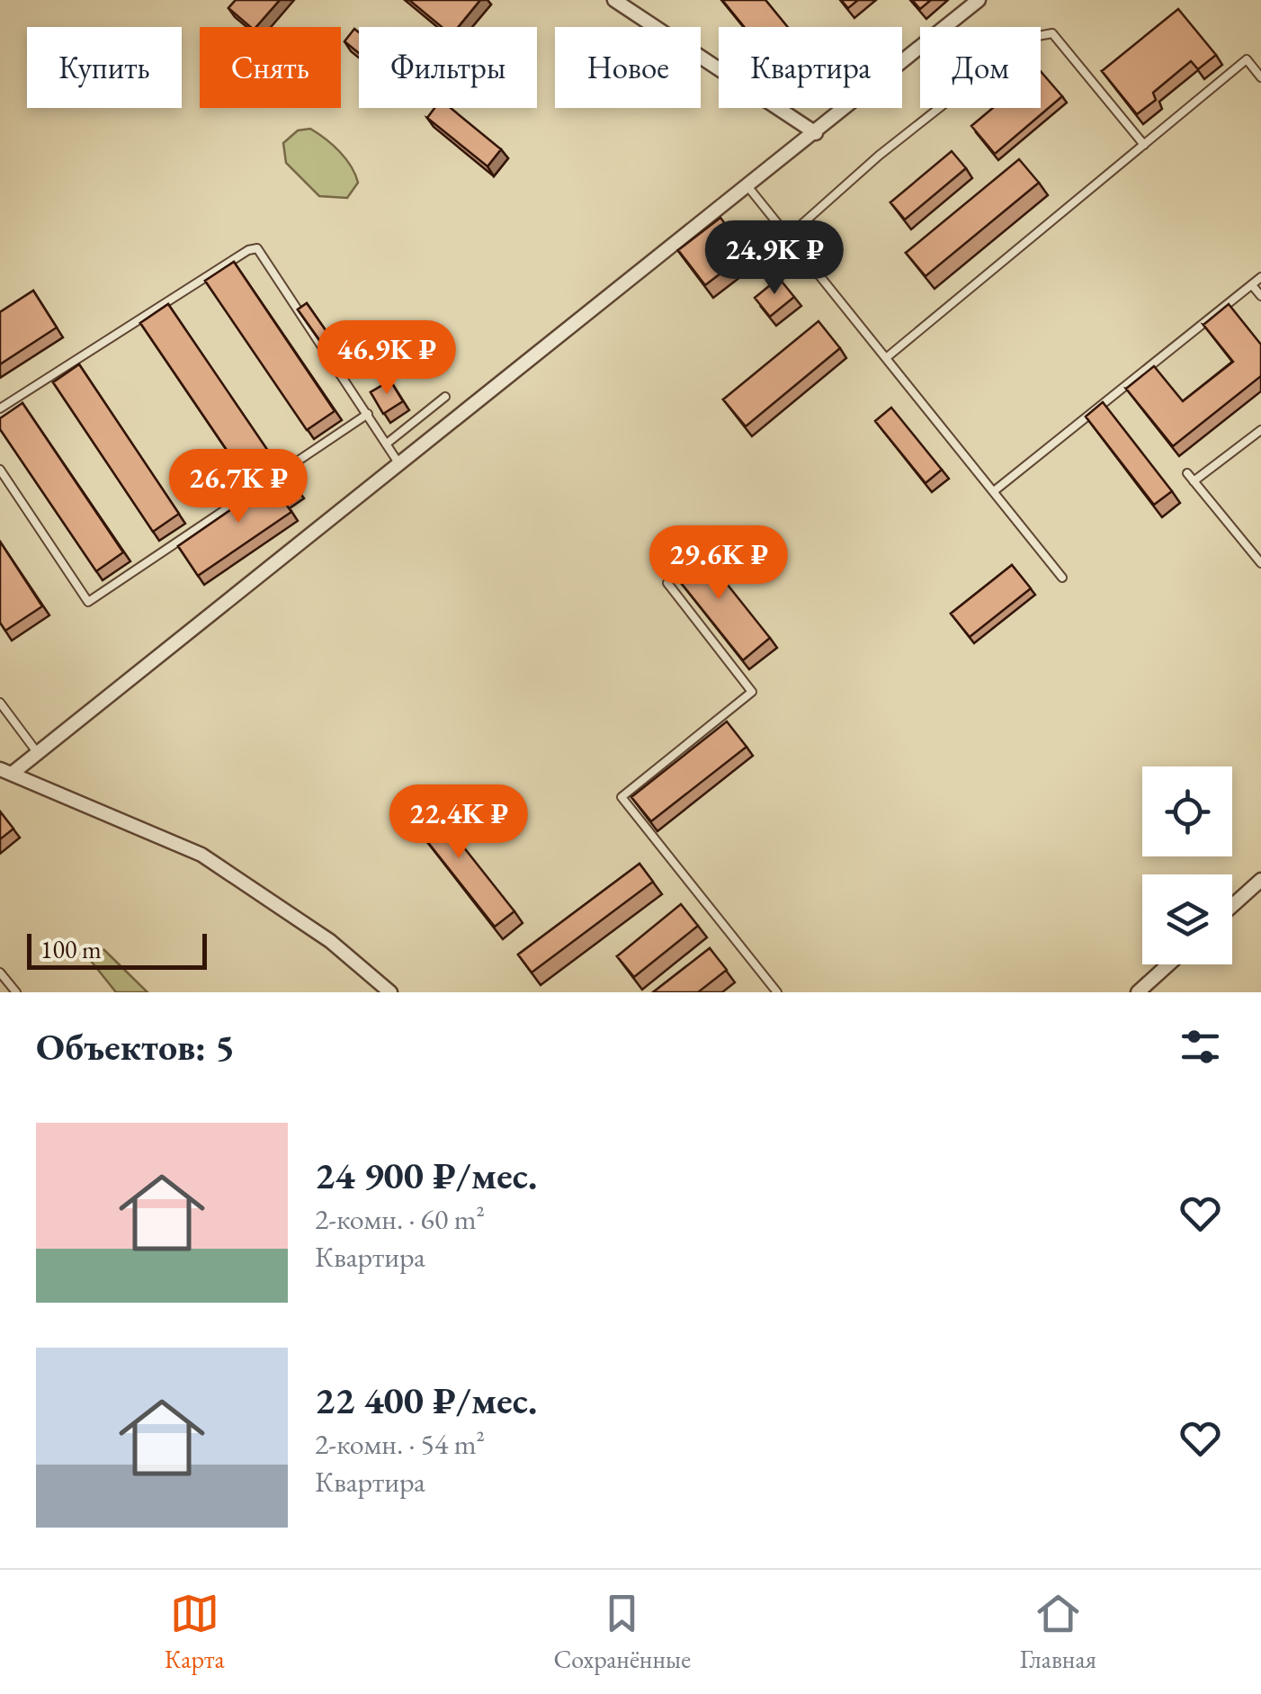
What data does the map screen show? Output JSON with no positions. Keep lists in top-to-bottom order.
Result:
{
  "scale_bar": "100 m",
  "page": {
    "chip": [
      "Купить",
      "Снять",
      "Фильтры",
      "Новое",
      "Квартира",
      "Дом"
    ],
    "price": [
      "24.9K ₽",
      "46.9K ₽",
      "26.7K ₽",
      "29.6K ₽",
      "22.4K ₽"
    ],
    "scale": "100 m",
    "heading": "Объектов: 5",
    "list": [
      {
        "name": "24 900 ₽/мес.",
        "note": "2-комн. · 60 m² · Квартира"
      },
      {
        "name": "22 400 ₽/мес.",
        "note": "2-комн. · 54 m² · Квартира"
      }
    ],
    "tabs": ["Карта", "Сохранённые", "Главная"]
  }
}
